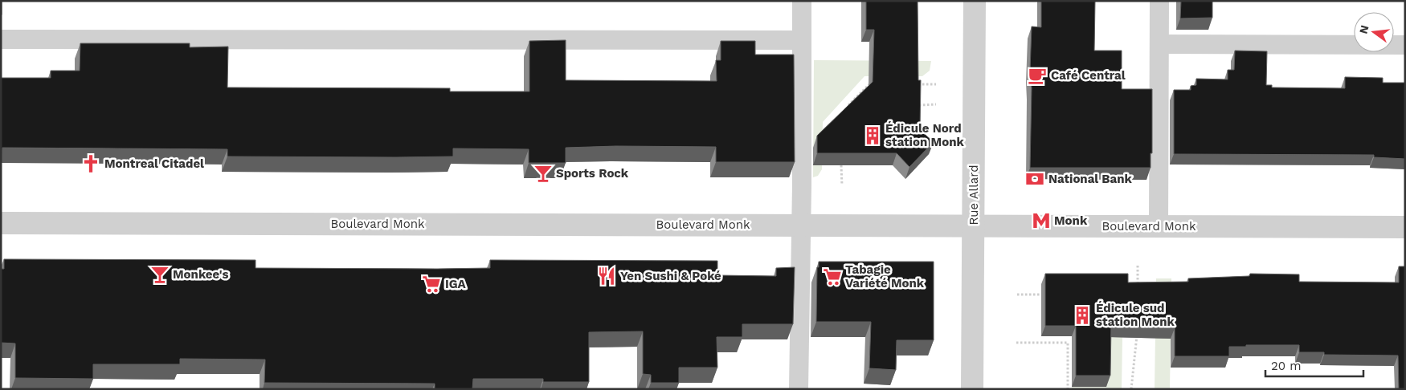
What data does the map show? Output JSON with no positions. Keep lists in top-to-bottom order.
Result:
{
  "streets": {
    "street": ["Rue Allard", "Boulevard Monk"]
  },
  "crossings": [
    ["Rue Allard", "Boulevard Monk"]
  ],
  "places": {
    "cafe": ["Café Central"],
    "building": ["Édicule Nord station Monk", "Édicule sud station Monk"],
    "church": ["Montreal Citadel"],
    "bar": ["Sports Rock", "Monkee's"],
    "bank": ["National Bank"],
    "metro station": ["Monk"],
    "restaurant": ["Yen Sushi & Poké"],
    "supermarket": ["Tabagie Variété Monk", "IGA"]
  },
  "scale_bar": "20 m",
  "north": "left"
}
